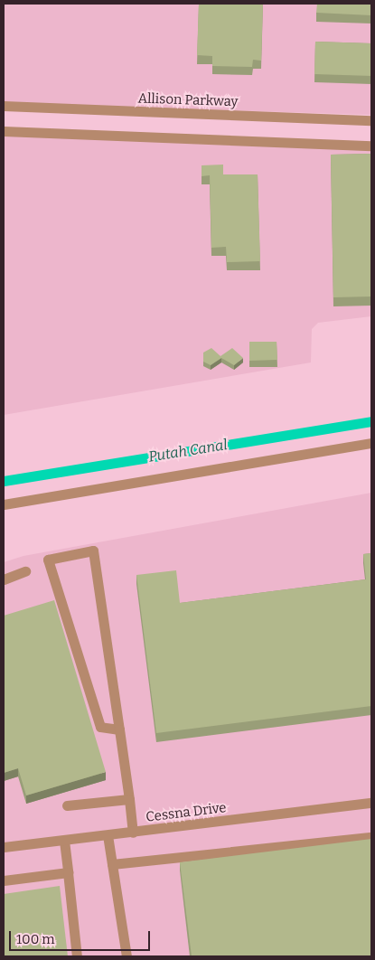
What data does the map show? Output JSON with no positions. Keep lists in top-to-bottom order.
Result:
{
  "streets": {
    "street": ["Allison Parkway", "Cessna Drive"]
  },
  "water": ["Putah Canal"],
  "scale_bar": "100 m"
}
